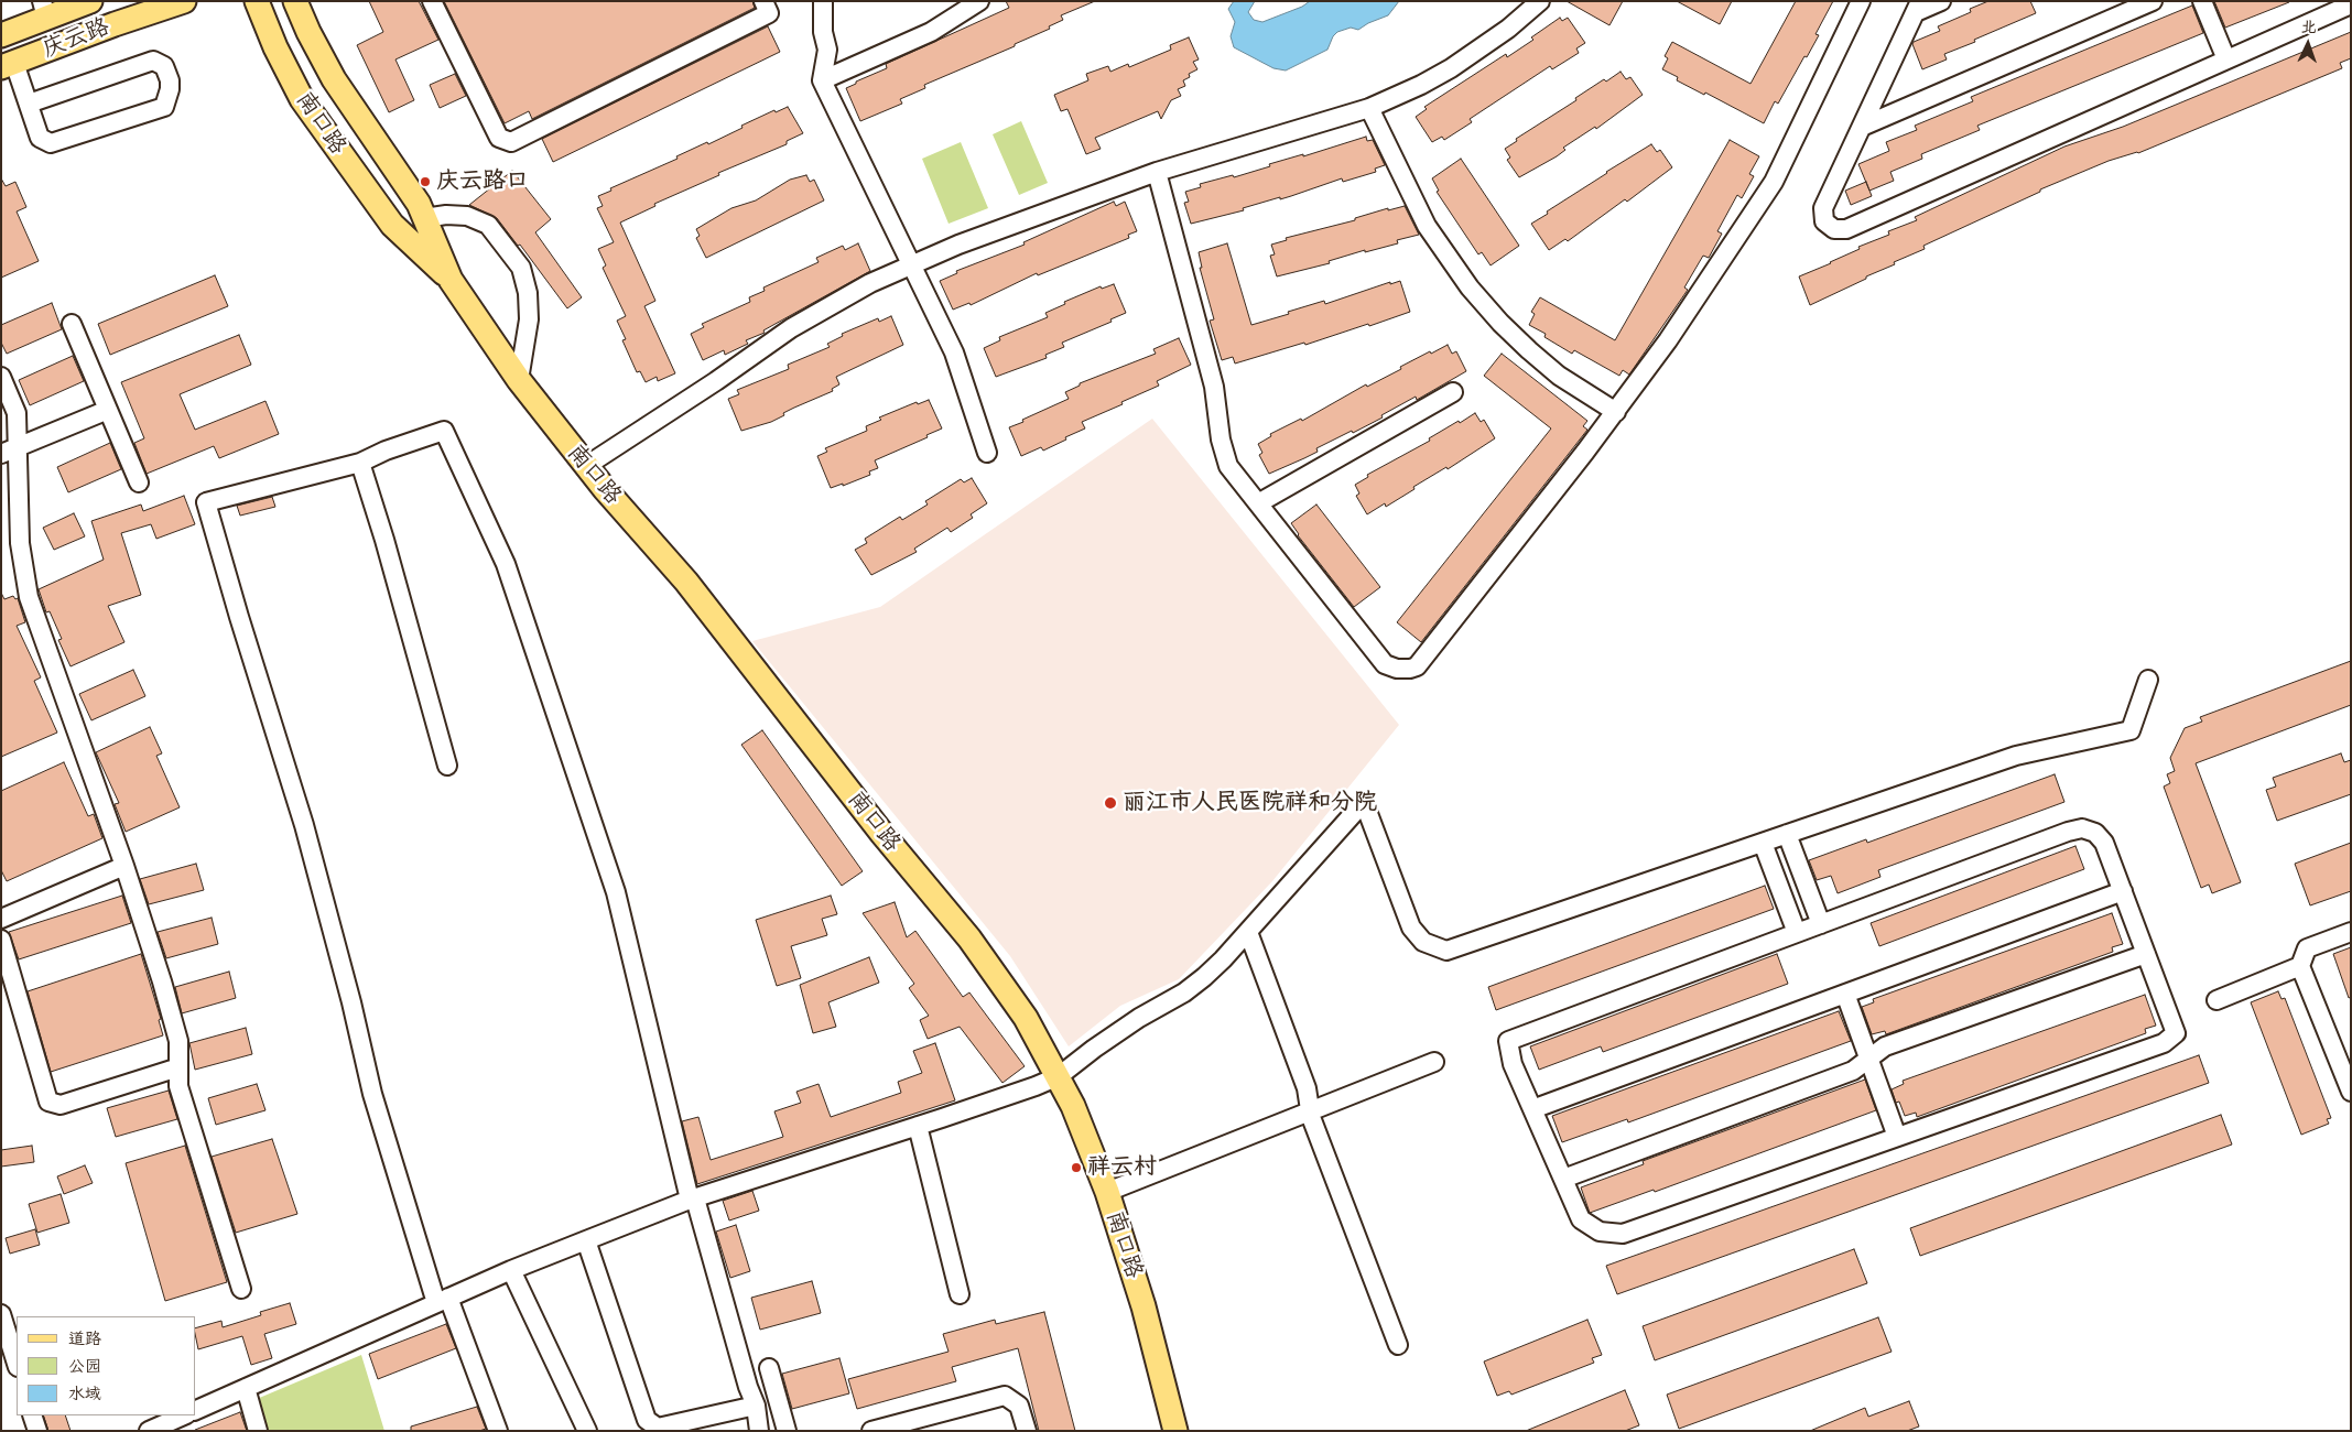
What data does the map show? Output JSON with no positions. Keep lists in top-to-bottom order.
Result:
{
  "streets": {
    "main road": ["庆云路", "南口路"]
  },
  "places": ["庆云路口", "丽江市人民医院祥和分院", "祥云村"],
  "legend": ["道路", "公园", "水域"],
  "north": "top"
}
